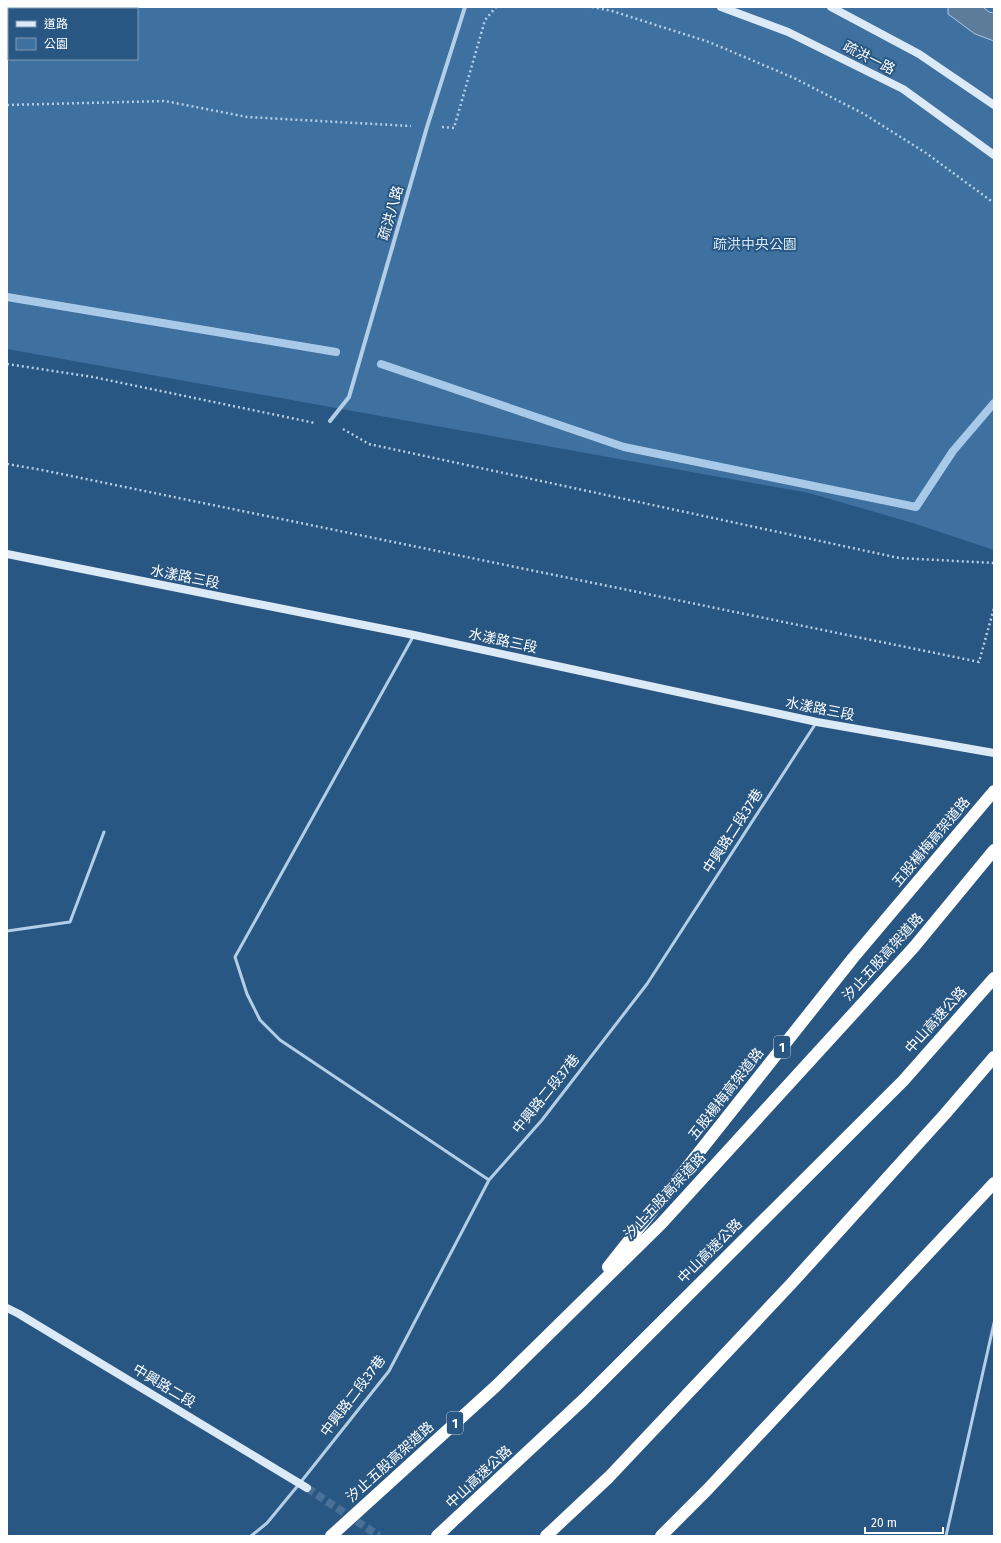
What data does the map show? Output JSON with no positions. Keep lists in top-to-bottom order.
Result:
{
  "streets": {
    "highway": [
      "五股楊梅高架道路",
      "汐止五股高架道路",
      "中山高速公路",
      "1"
    ],
    "street": [
      "疏洪一路",
      "疏洪八路",
      "水漾路三段",
      "中興路二段"
    ],
    "lane": ["中興路二段37巷"]
  },
  "crossings": [
    ["水漾路三段", "中興路二段37巷"],
    ["中興路二段37巷", "中興路二段"],
    ["五股楊梅高架道路", "汐止五股高架道路"]
  ],
  "parks": ["疏洪中央公園"],
  "legend": ["道路", "公園"],
  "scale_bar": "20 m"
}
